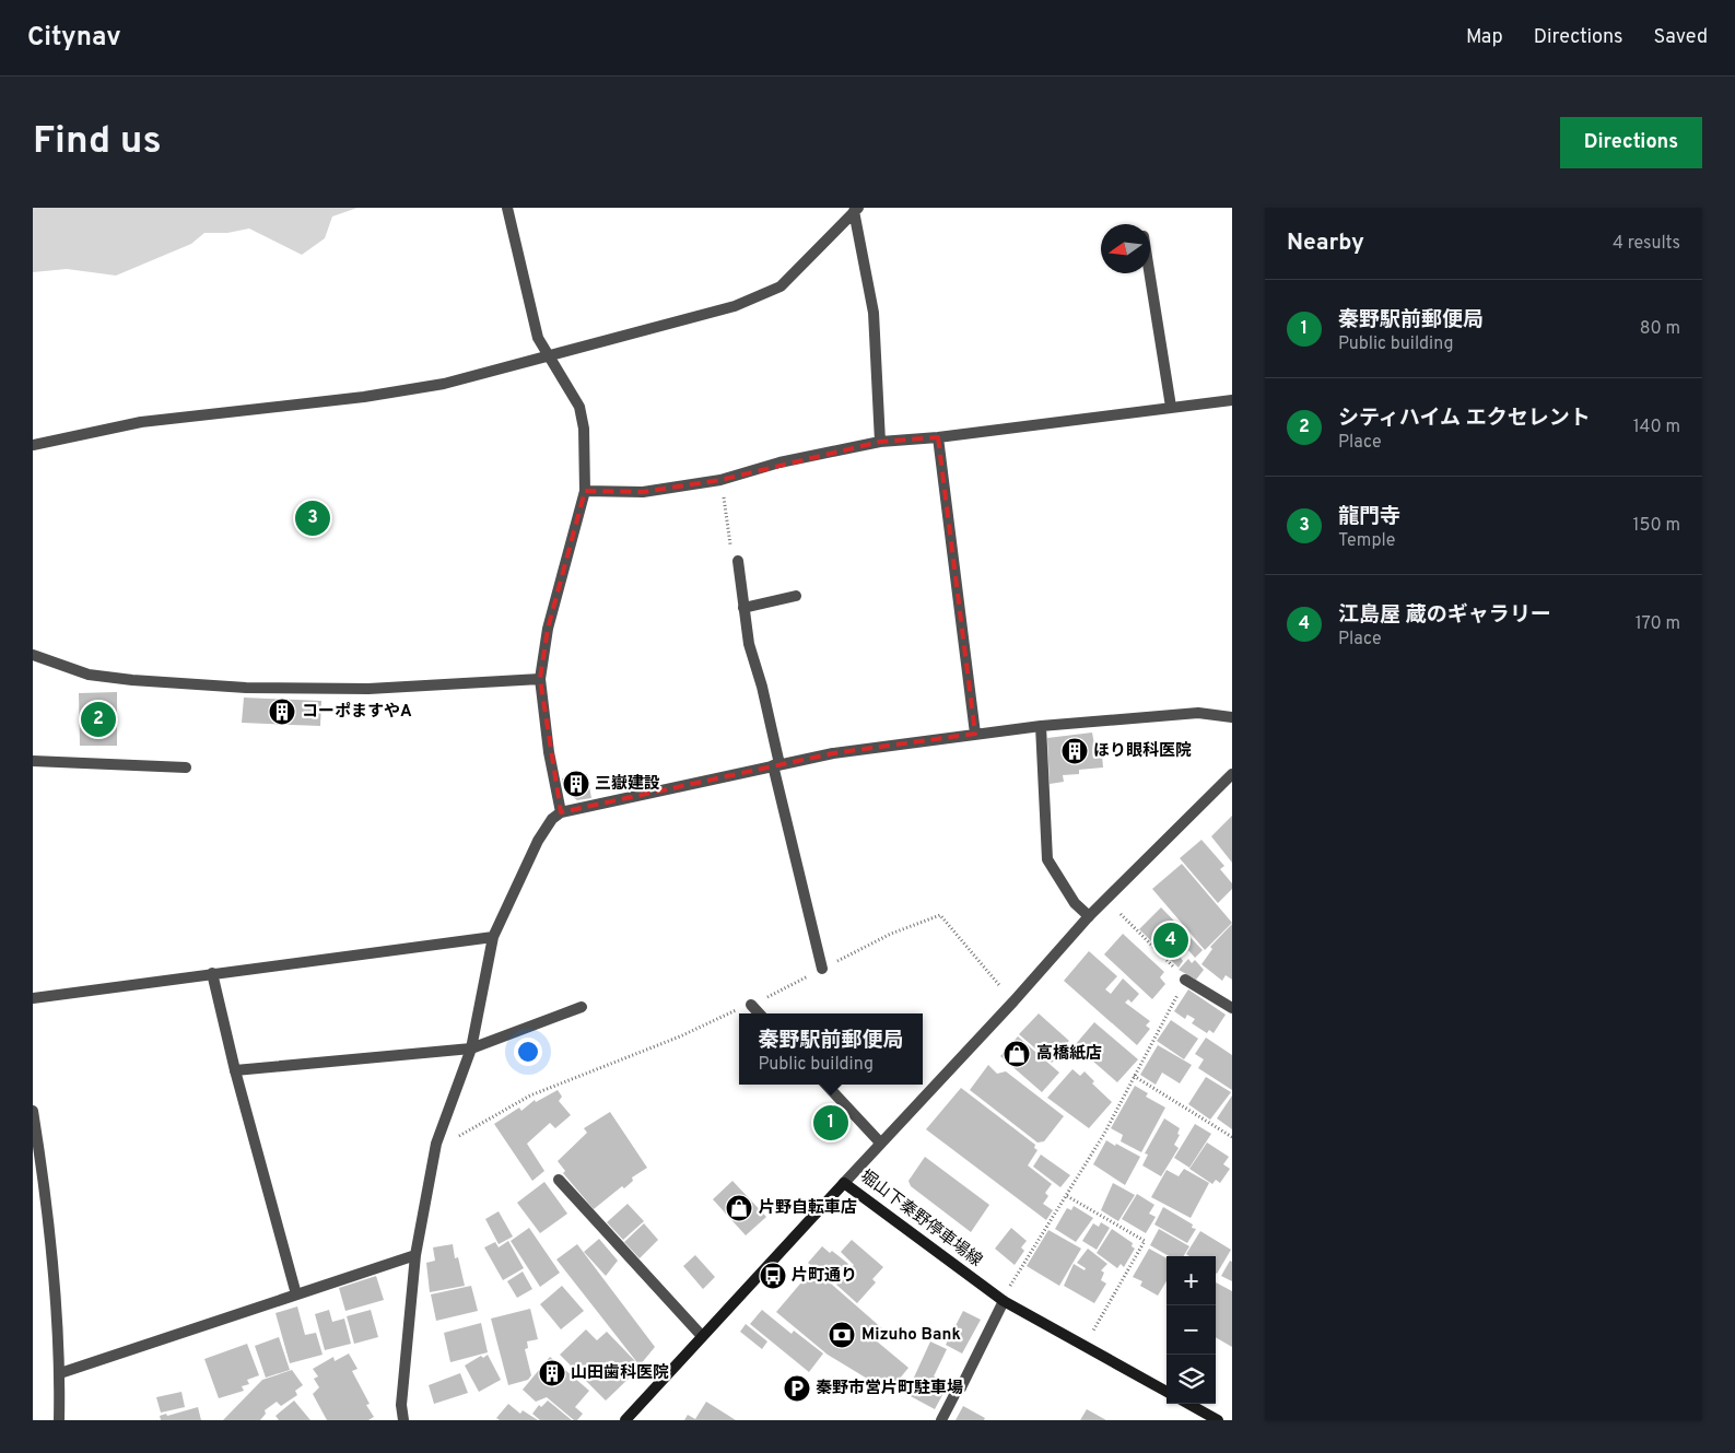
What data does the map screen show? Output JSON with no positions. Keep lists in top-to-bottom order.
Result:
{
  "streets": {
    "main road": ["堀山下秦野停車場線"]
  },
  "places": {
    "building": [
      "コーポますやA",
      "ほり眼科医院",
      "三嶽建設",
      "山田歯科医院"
    ],
    "shop": ["高橋紙店", "片野自転車店"],
    "bus stop": ["片町通り"],
    "bank": ["Mizuho Bank"],
    "parking": ["秦野市営片町駐車場"]
  },
  "north": "left",
  "page": {
    "header": "Citynav",
    "nav": ["Map", "Directions", "Saved"],
    "buttons": "Directions",
    "title": "Find us",
    "heading": ["Nearby", "4 results"],
    "list": [
      {
        "mark": "1",
        "name": "秦野駅前郵便局",
        "note": "Public building",
        "value": "80 m"
      },
      {
        "mark": "2",
        "name": "シティハイム エクセレント",
        "note": "Place",
        "value": "140 m"
      },
      {
        "mark": "3",
        "name": "龍門寺",
        "note": "Temple",
        "value": "150 m"
      },
      {
        "mark": "4",
        "name": "江島屋 蔵のギャラリー",
        "note": "Place",
        "value": "170 m"
      }
    ],
    "pins": [
      "3",
      "2",
      "4",
      "1"
    ],
    "popup": ["秦野駅前郵便局", "Public building"],
    "map_buttons": ["+", "−"]
  }
}
